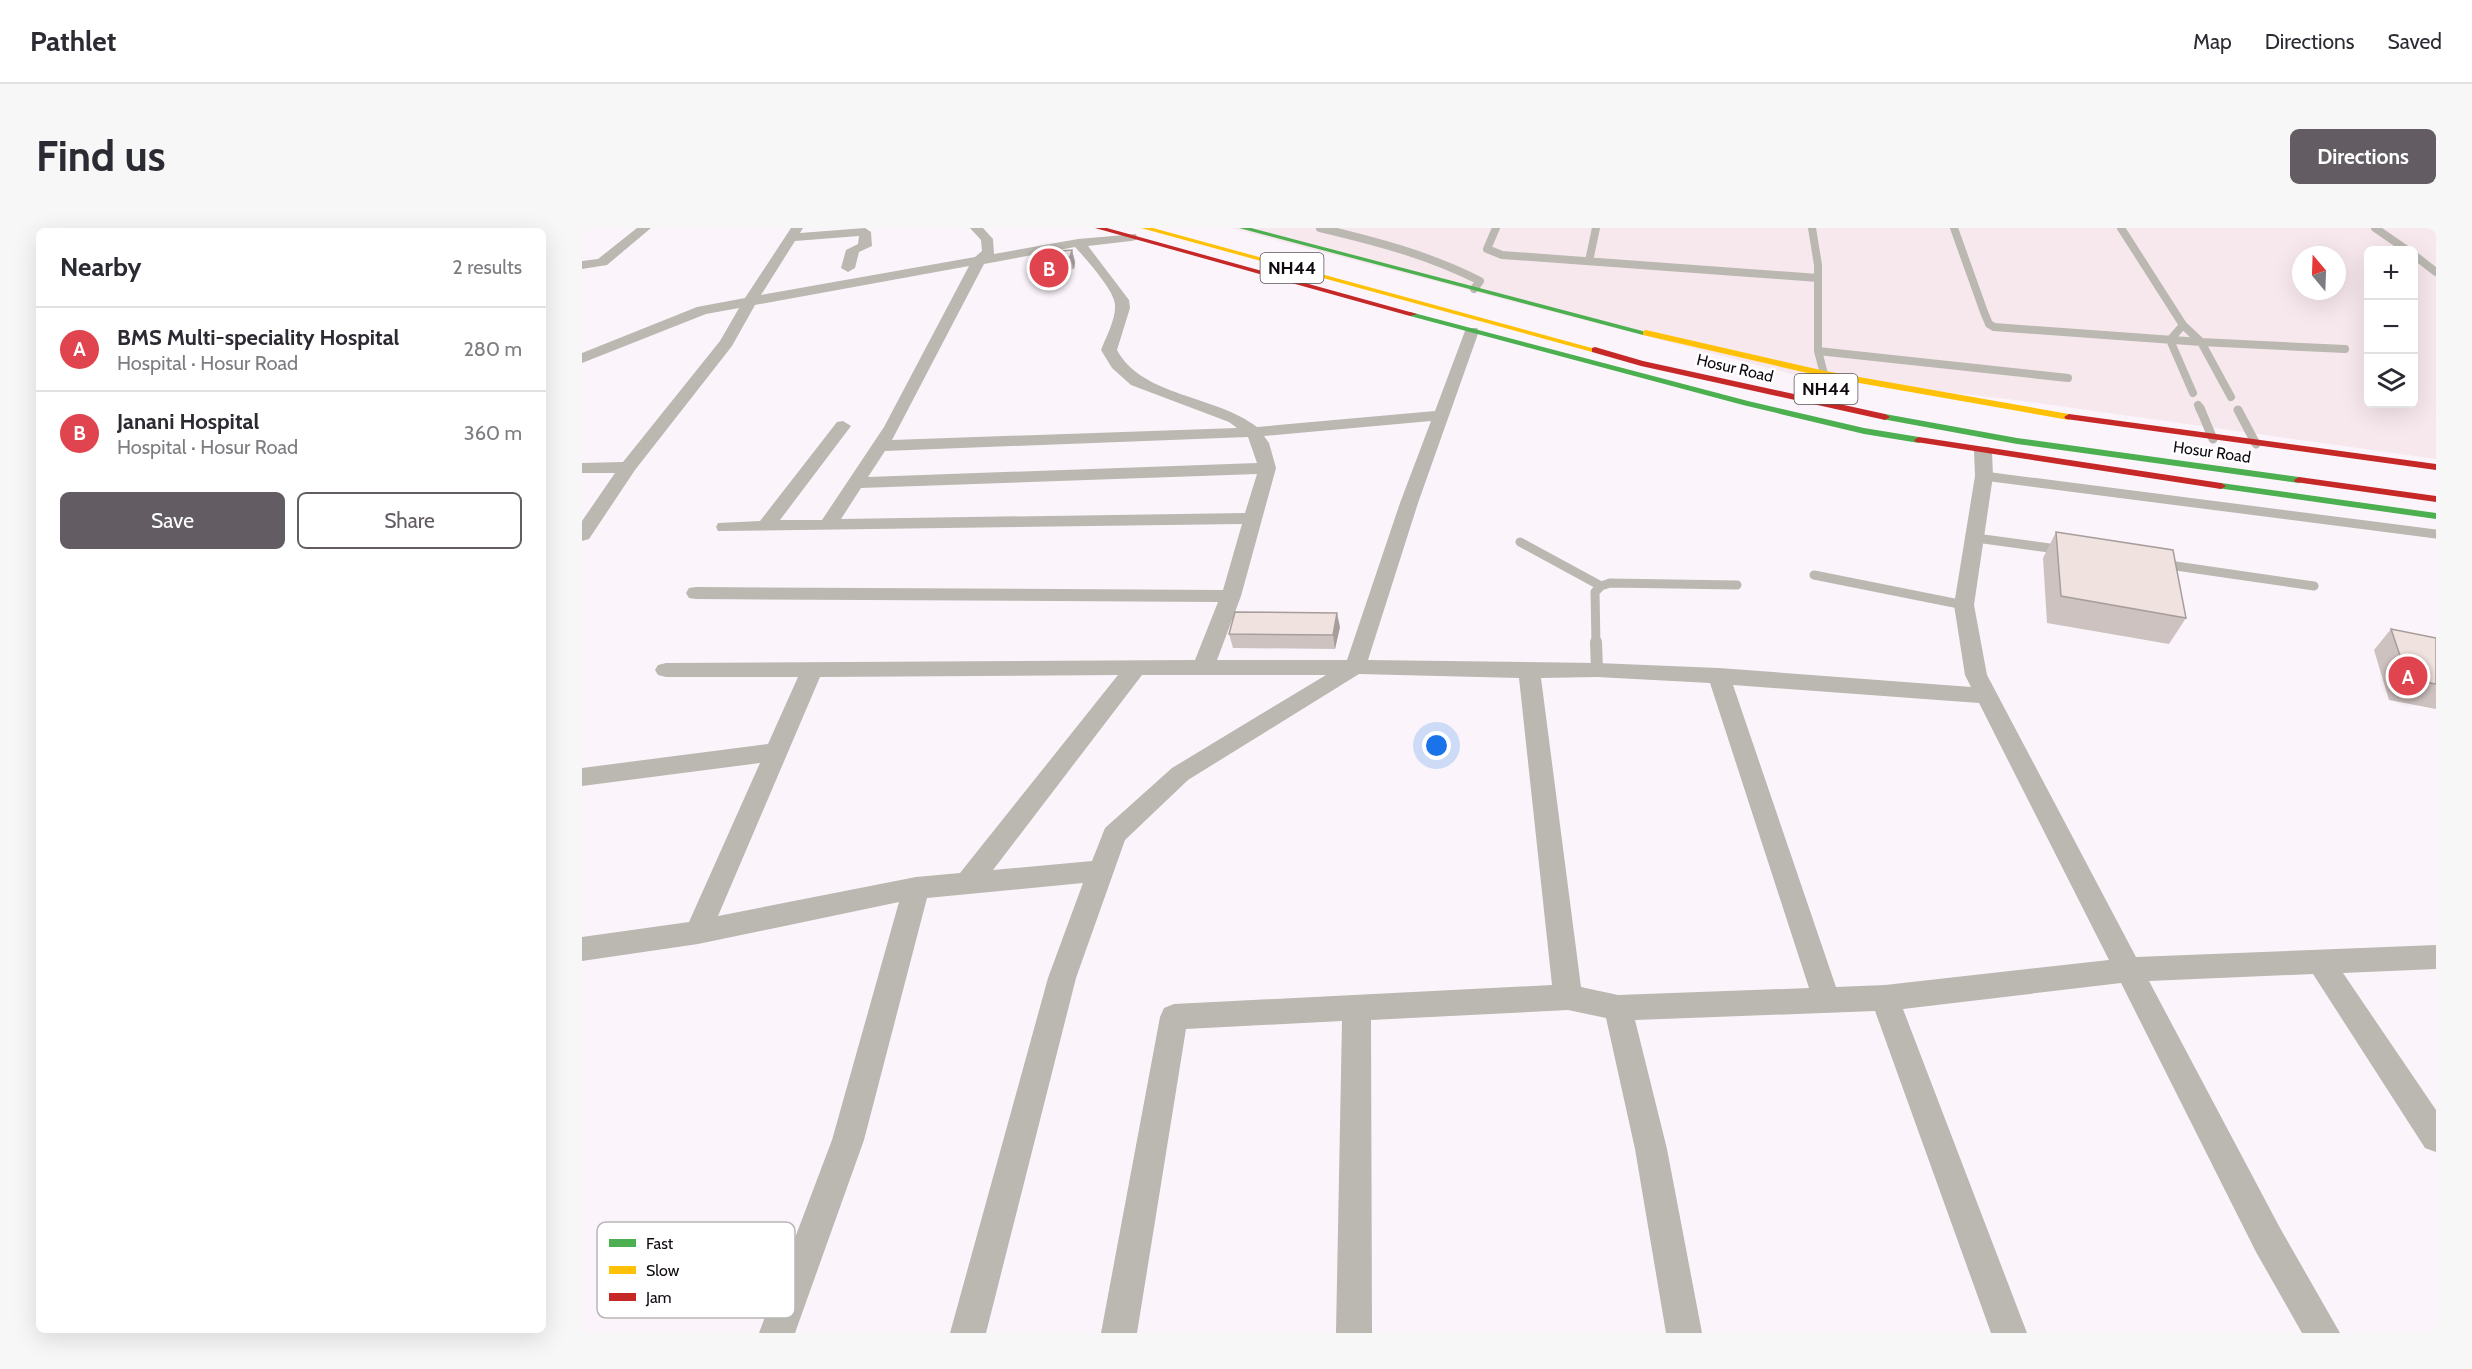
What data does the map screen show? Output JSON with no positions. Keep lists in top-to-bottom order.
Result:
{
  "streets": {
    "main road": ["NH44", "Hosur Road"]
  },
  "legend": ["Fast", "Slow", "Jam"],
  "north": "top",
  "page": {
    "header": "Pathlet",
    "nav": ["Map", "Directions", "Saved"],
    "buttons": [
      "Directions",
      ["Save", "Share"]
    ],
    "title": "Find us",
    "heading": ["Nearby", "2 results"],
    "map_buttons": ["+", "−"],
    "pins": ["B", "A"],
    "list": [
      {
        "mark": "A",
        "name": "BMS Multi-speciality Hospital",
        "note": "Hospital · Hosur Road",
        "value": "280 m"
      },
      {
        "mark": "B",
        "name": "Janani Hospital",
        "note": "Hospital · Hosur Road",
        "value": "360 m"
      }
    ]
  }
}
